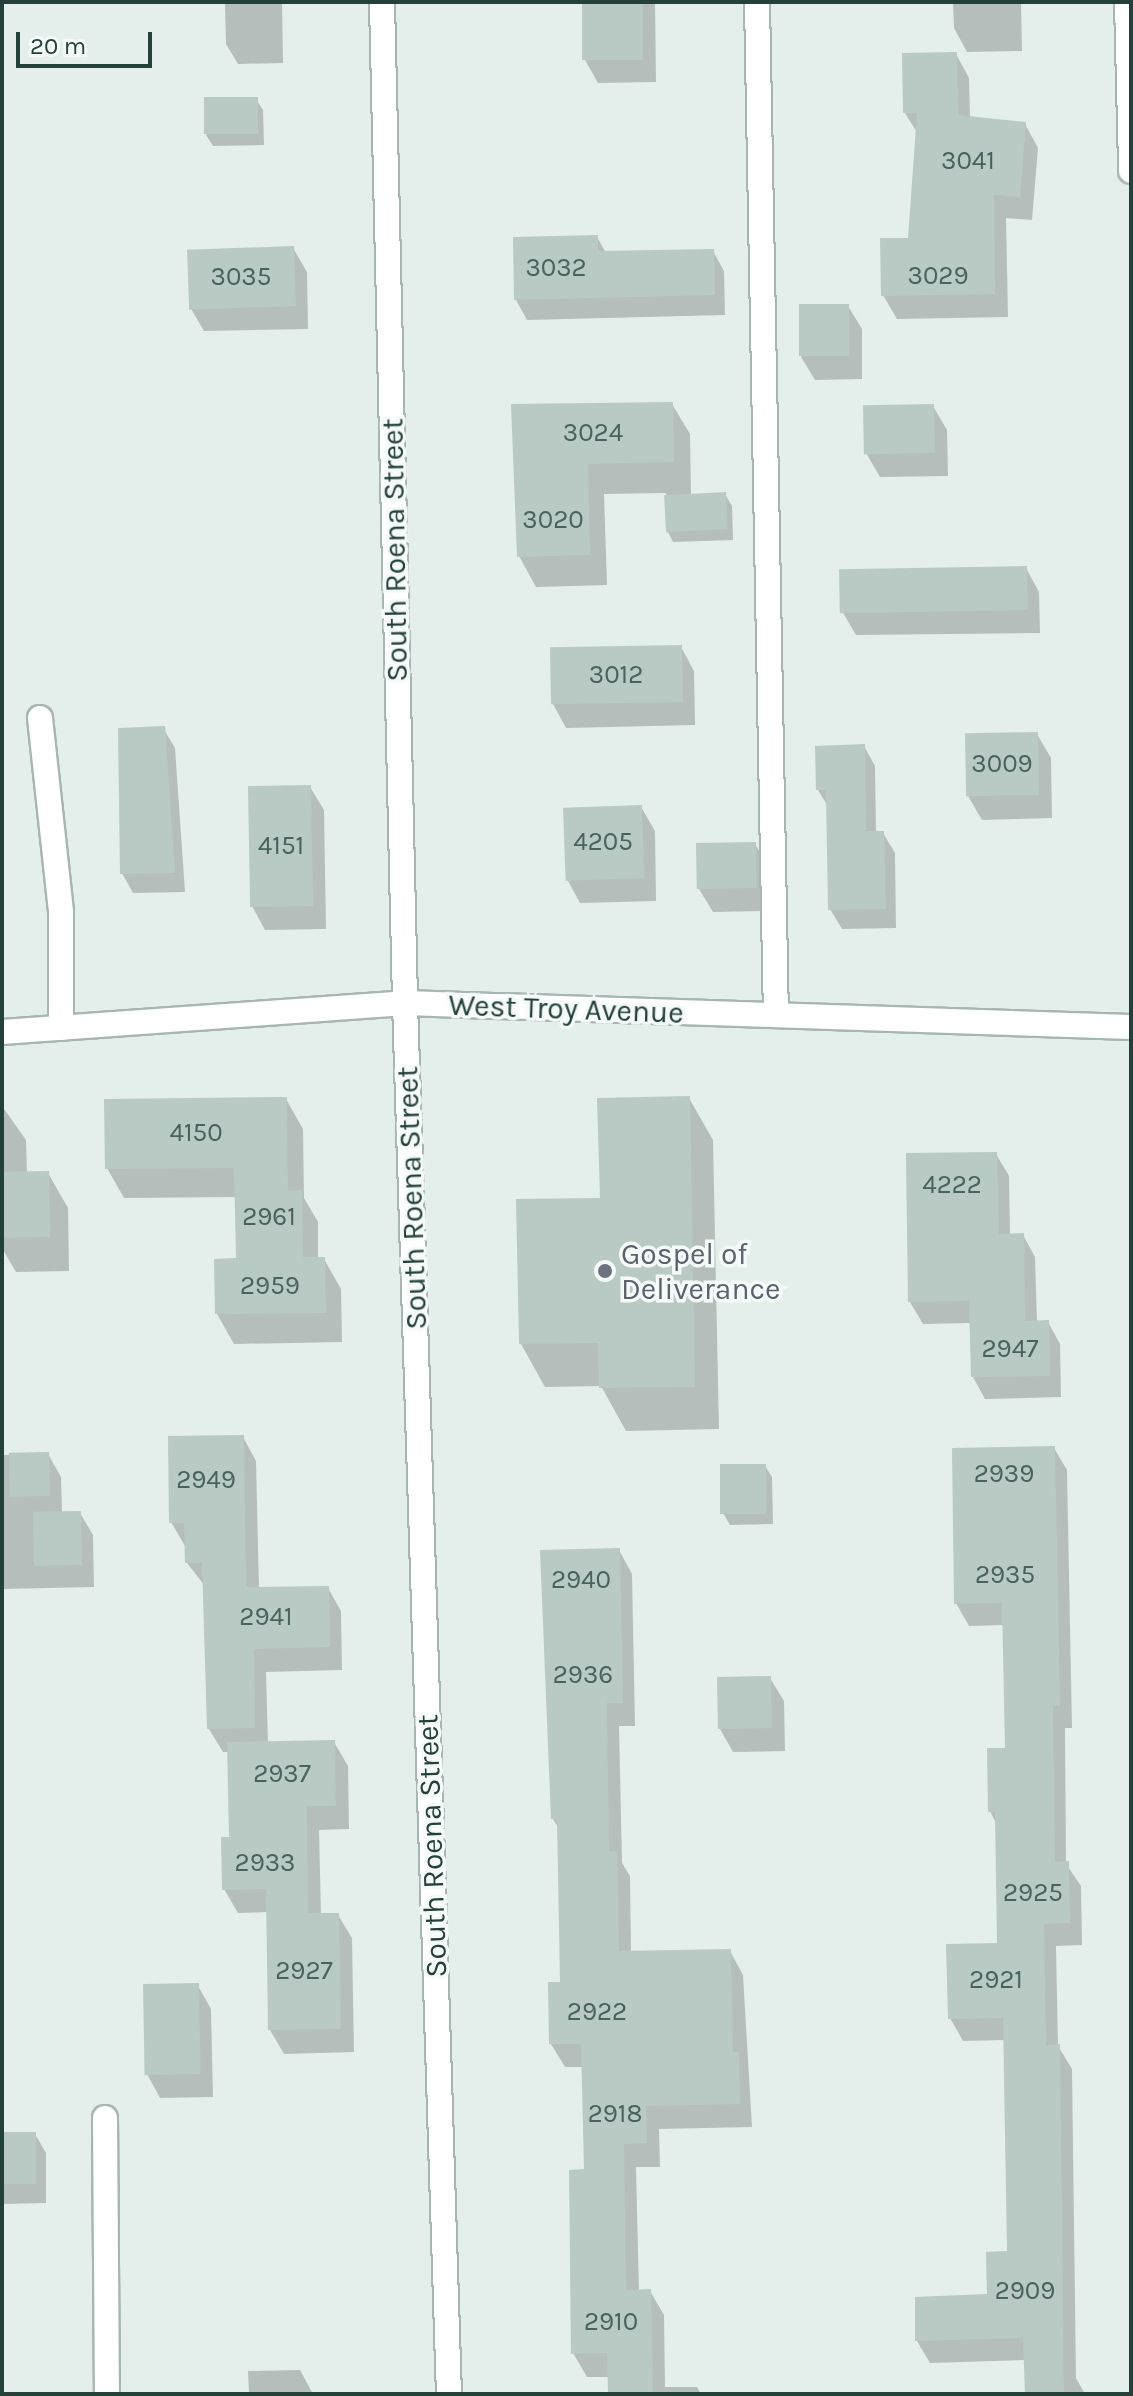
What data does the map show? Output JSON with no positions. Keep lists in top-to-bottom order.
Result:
{
  "streets": {
    "street": ["South Roena Street", "West Troy Avenue"]
  },
  "crossings": [
    ["South Roena Street", "West Troy Avenue"]
  ],
  "places": ["Gospel of Deliverance"],
  "house_numbers": [
    "3041",
    "3032",
    "3029",
    "3035",
    "3024",
    "3020",
    "3012",
    "3009",
    "4205",
    "4151",
    "4150",
    "4222",
    "2961",
    "2959",
    "2947",
    "2939",
    "2949",
    "2935",
    "2940",
    "2941",
    "2936",
    "2937",
    "2933",
    "2925",
    "2927",
    "2921",
    "2922",
    "2918",
    "2909",
    "2910"
  ],
  "scale_bar": "20 m"
}
